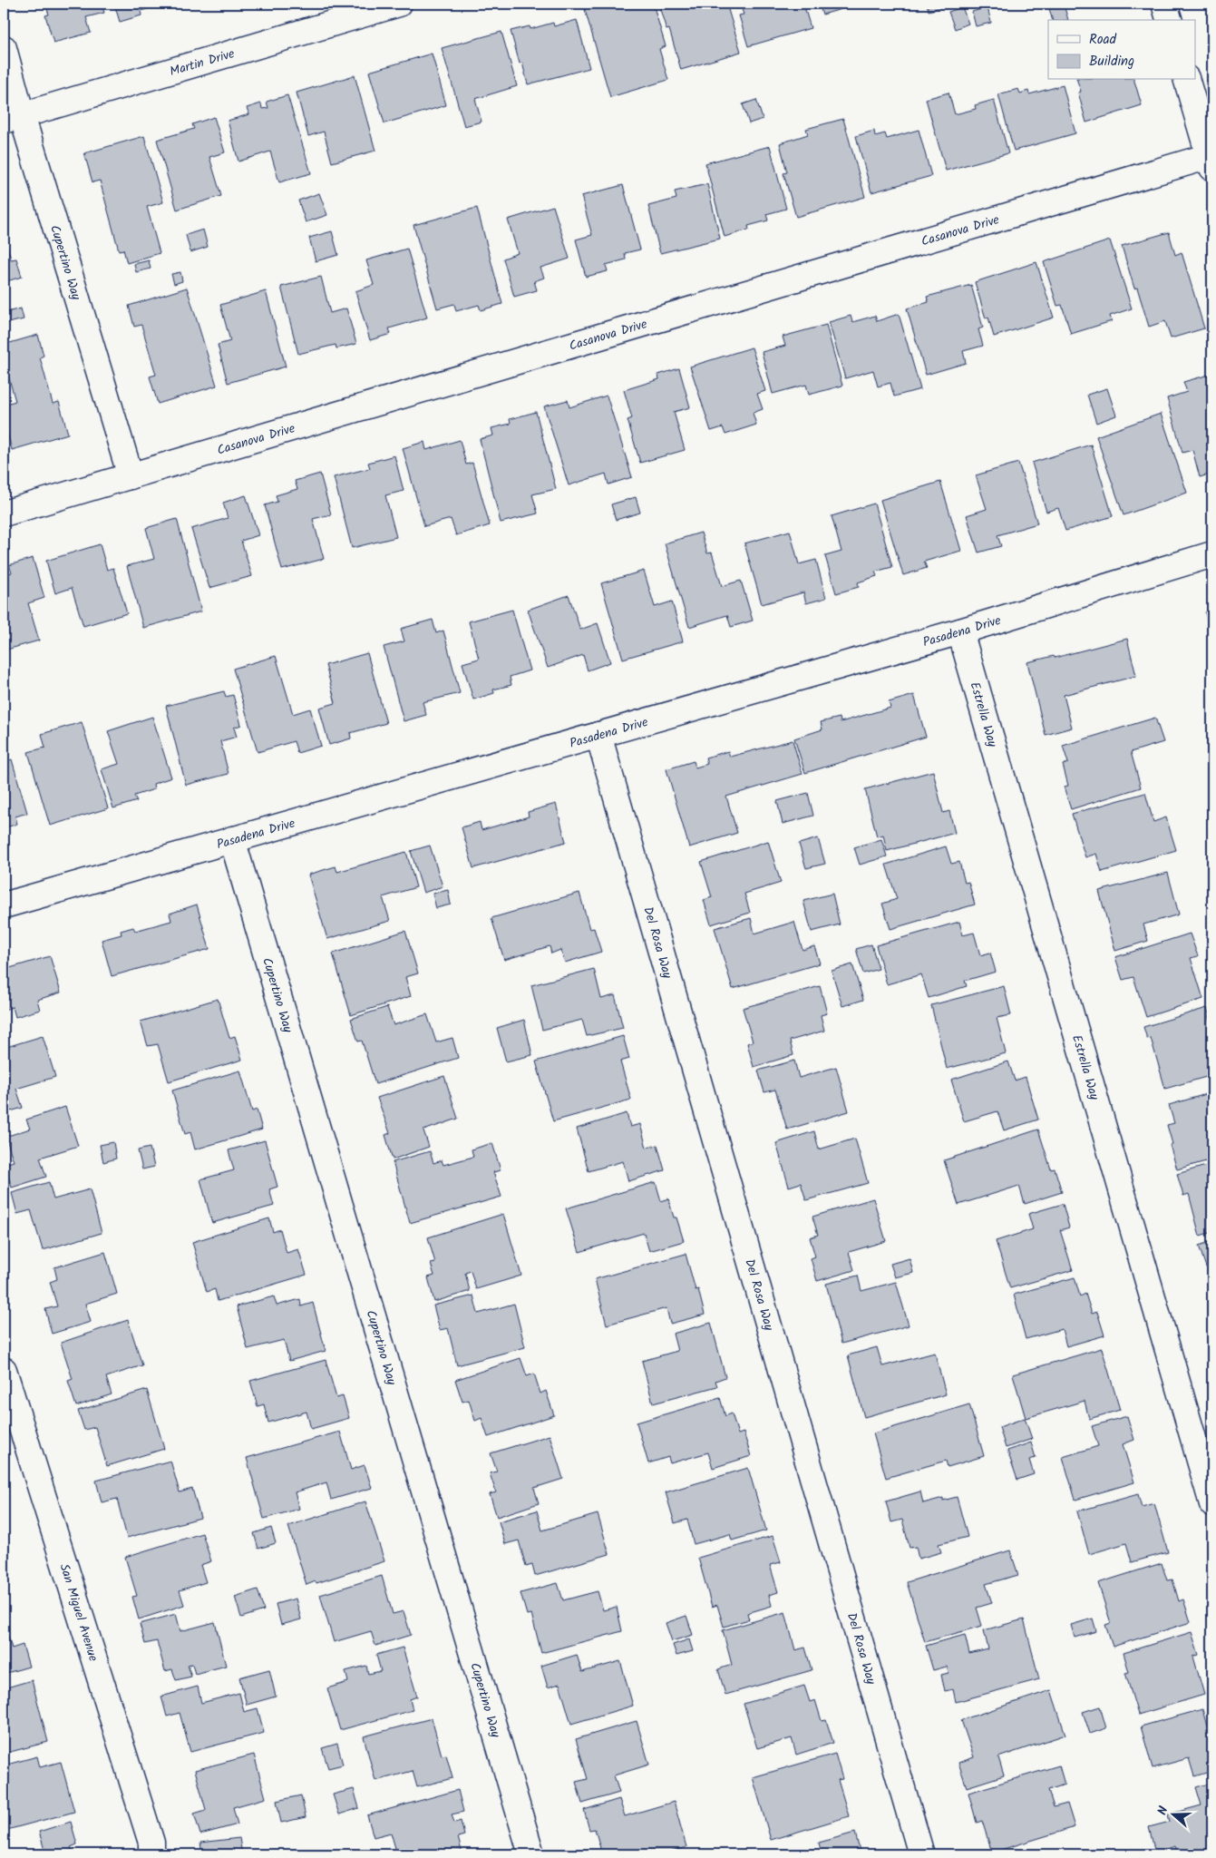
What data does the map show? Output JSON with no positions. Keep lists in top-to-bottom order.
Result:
{
  "streets": {
    "street": [
      "Martin Drive",
      "Casanova Drive",
      "Cupertino Way",
      "Pasadena Drive",
      "Estrella Way",
      "Del Rosa Way",
      "San Miguel Avenue"
    ]
  },
  "crossings": [
    ["Martin Drive", "Cupertino Way"],
    ["Casanova Drive", "Cupertino Way"],
    ["Cupertino Way", "Pasadena Drive"],
    ["Pasadena Drive", "Estrella Way"],
    ["Pasadena Drive", "Del Rosa Way"]
  ],
  "legend": ["Road", "Building"],
  "north": "left"
}
